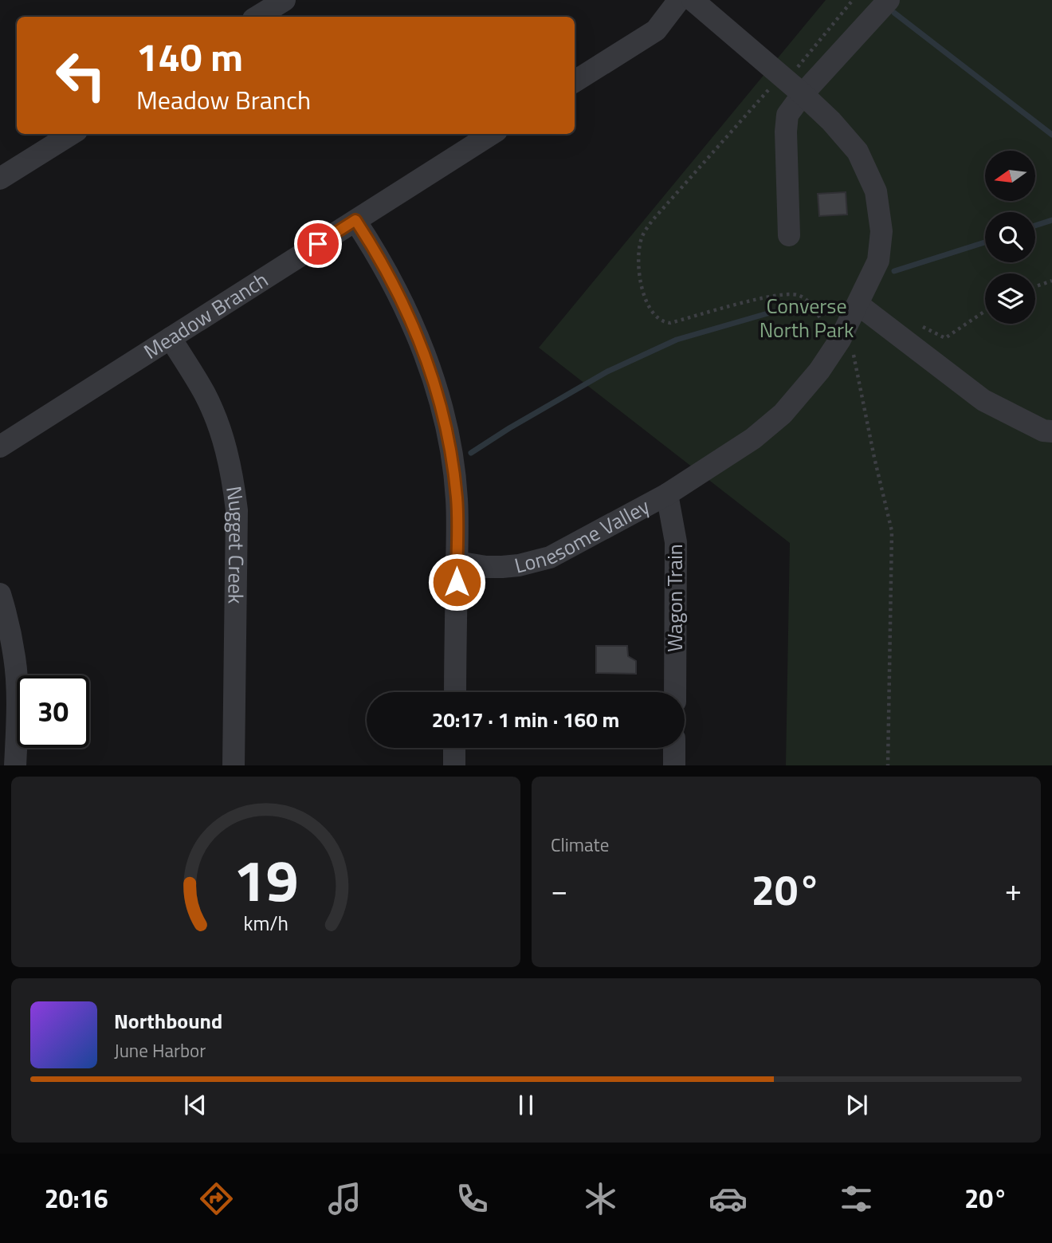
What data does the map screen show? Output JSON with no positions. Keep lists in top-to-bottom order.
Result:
{
  "streets": {
    "street": [
      "Meadow Branch",
      "Lonesome Valley",
      "Nugget Creek",
      "Wagon Train"
    ]
  },
  "crossings": [
    ["Meadow Branch", "Nugget Creek"],
    ["Lonesome Valley", "Wagon Train"]
  ],
  "parks": ["Converse North Park"],
  "north": "left",
  "page": {
    "turn": ["140 m", "Meadow Branch"],
    "limit": "30",
    "trip": "20:17 · 1 min · 160 m",
    "tile": "Climate",
    "heat": ["−", "20°", "+"],
    "song": ["Northbound", "June Harbor"],
    "tabs": ["20:16", "20°"],
    "gauge": ["19", "km/h"]
  }
}
